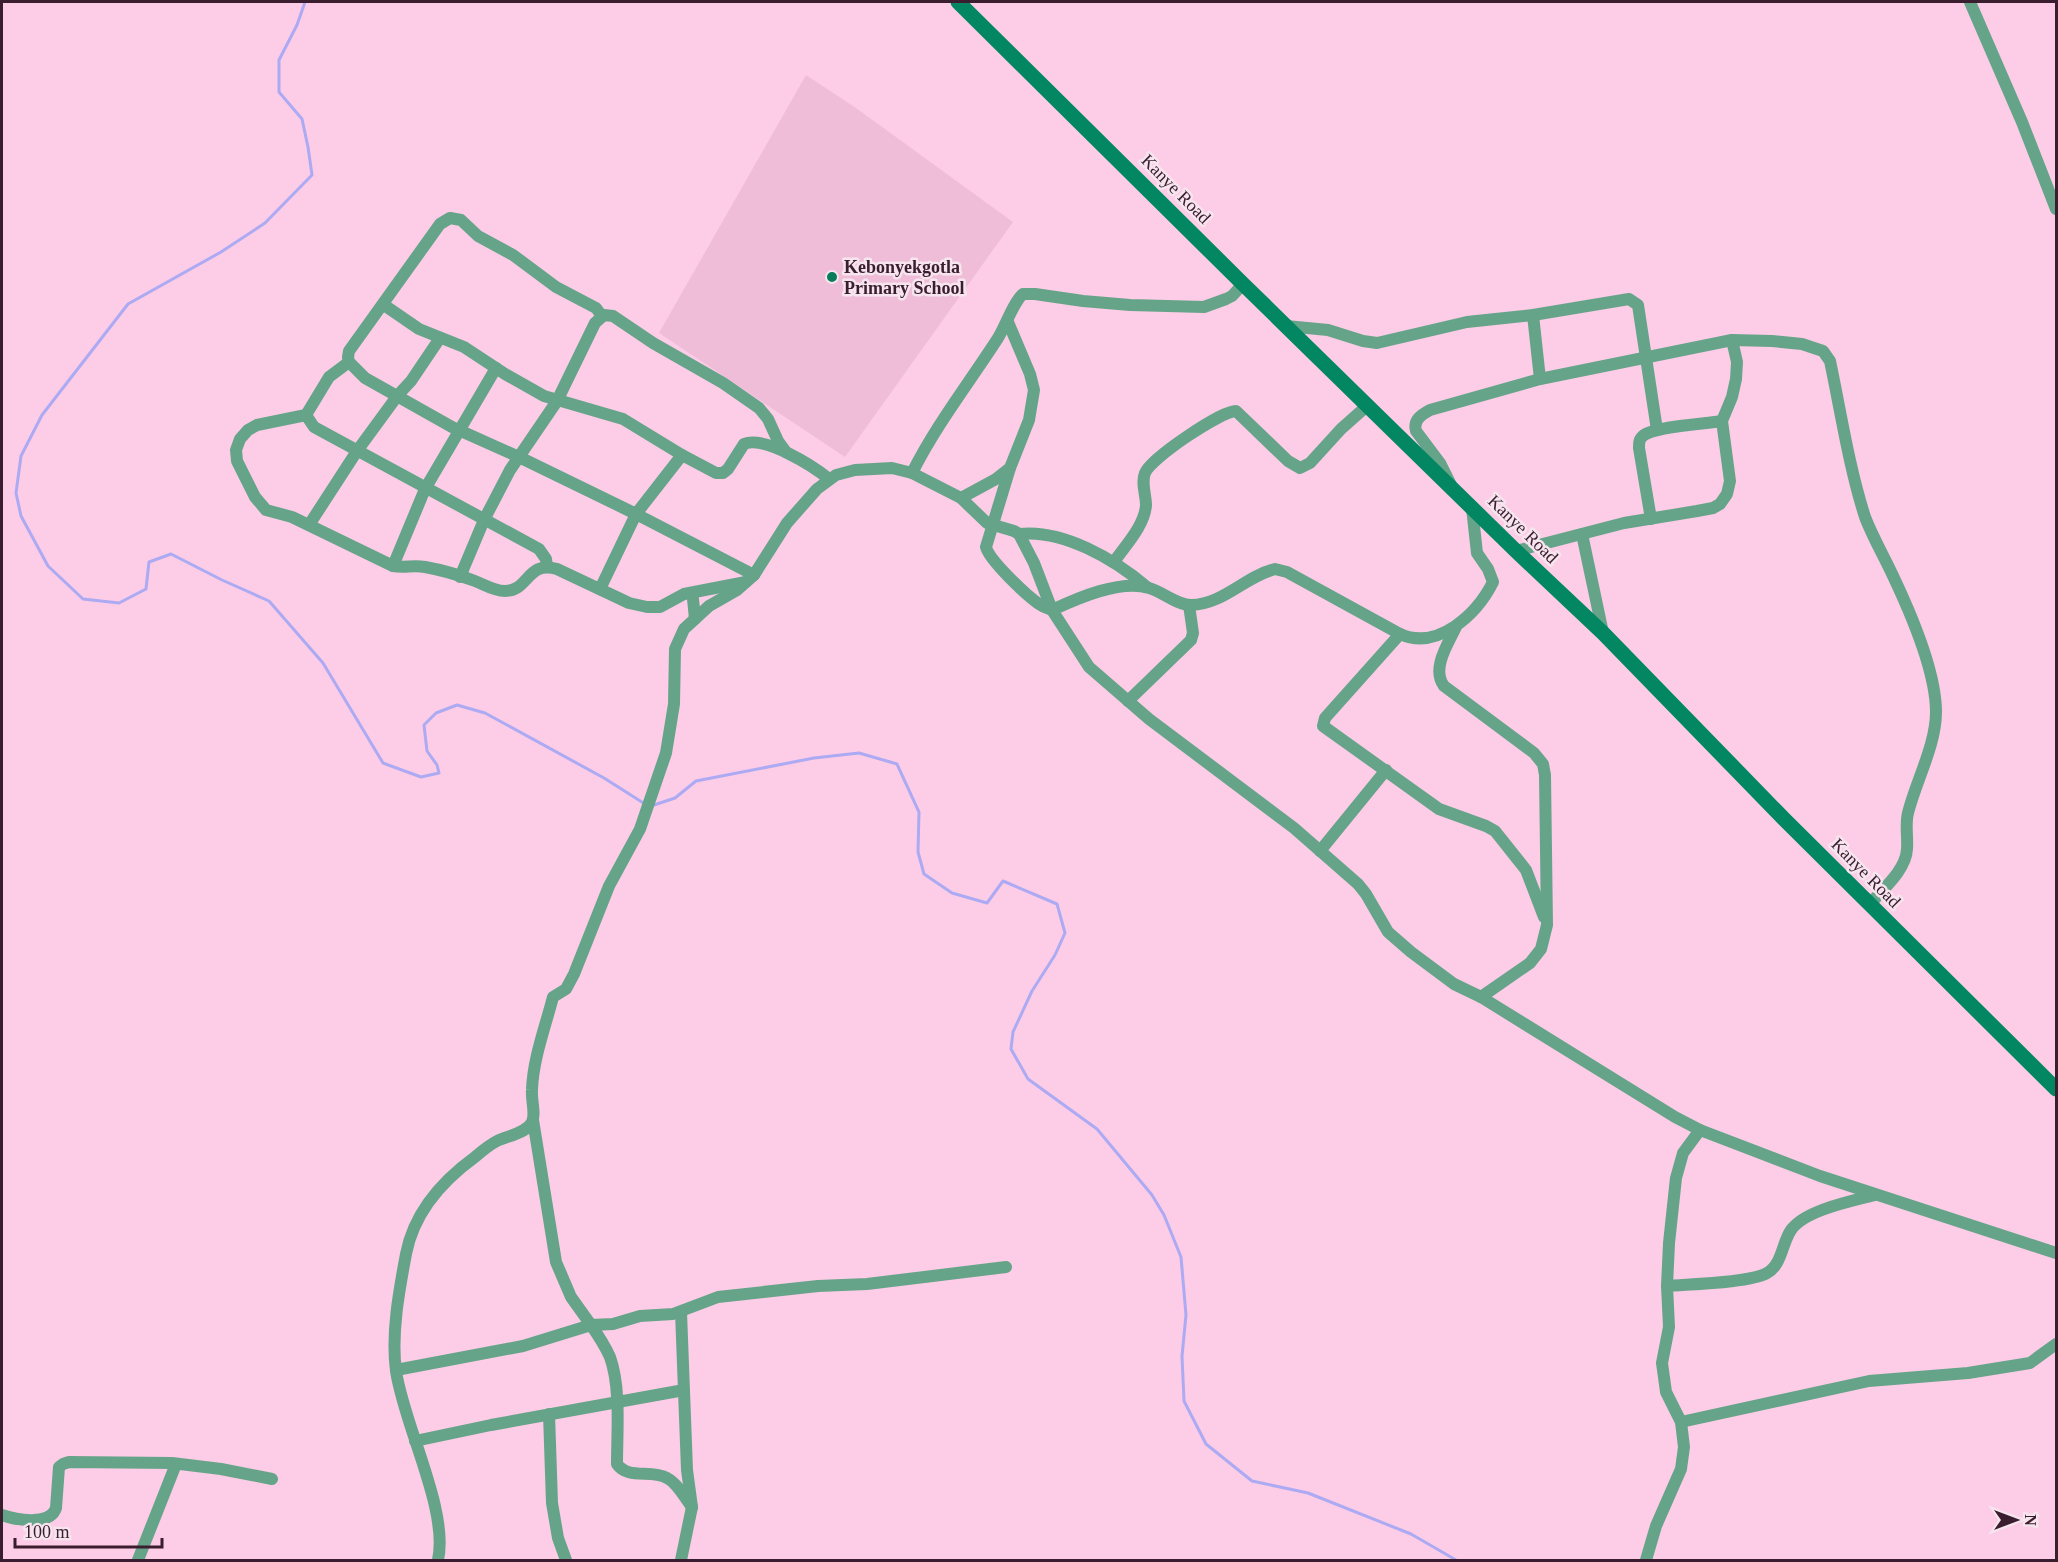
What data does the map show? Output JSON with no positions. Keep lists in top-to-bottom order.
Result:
{
  "streets": {
    "main road": ["Kanye Road"]
  },
  "places": ["Kebonyekgotla Primary School"],
  "scale_bar": "100 m",
  "north": "right"
}
